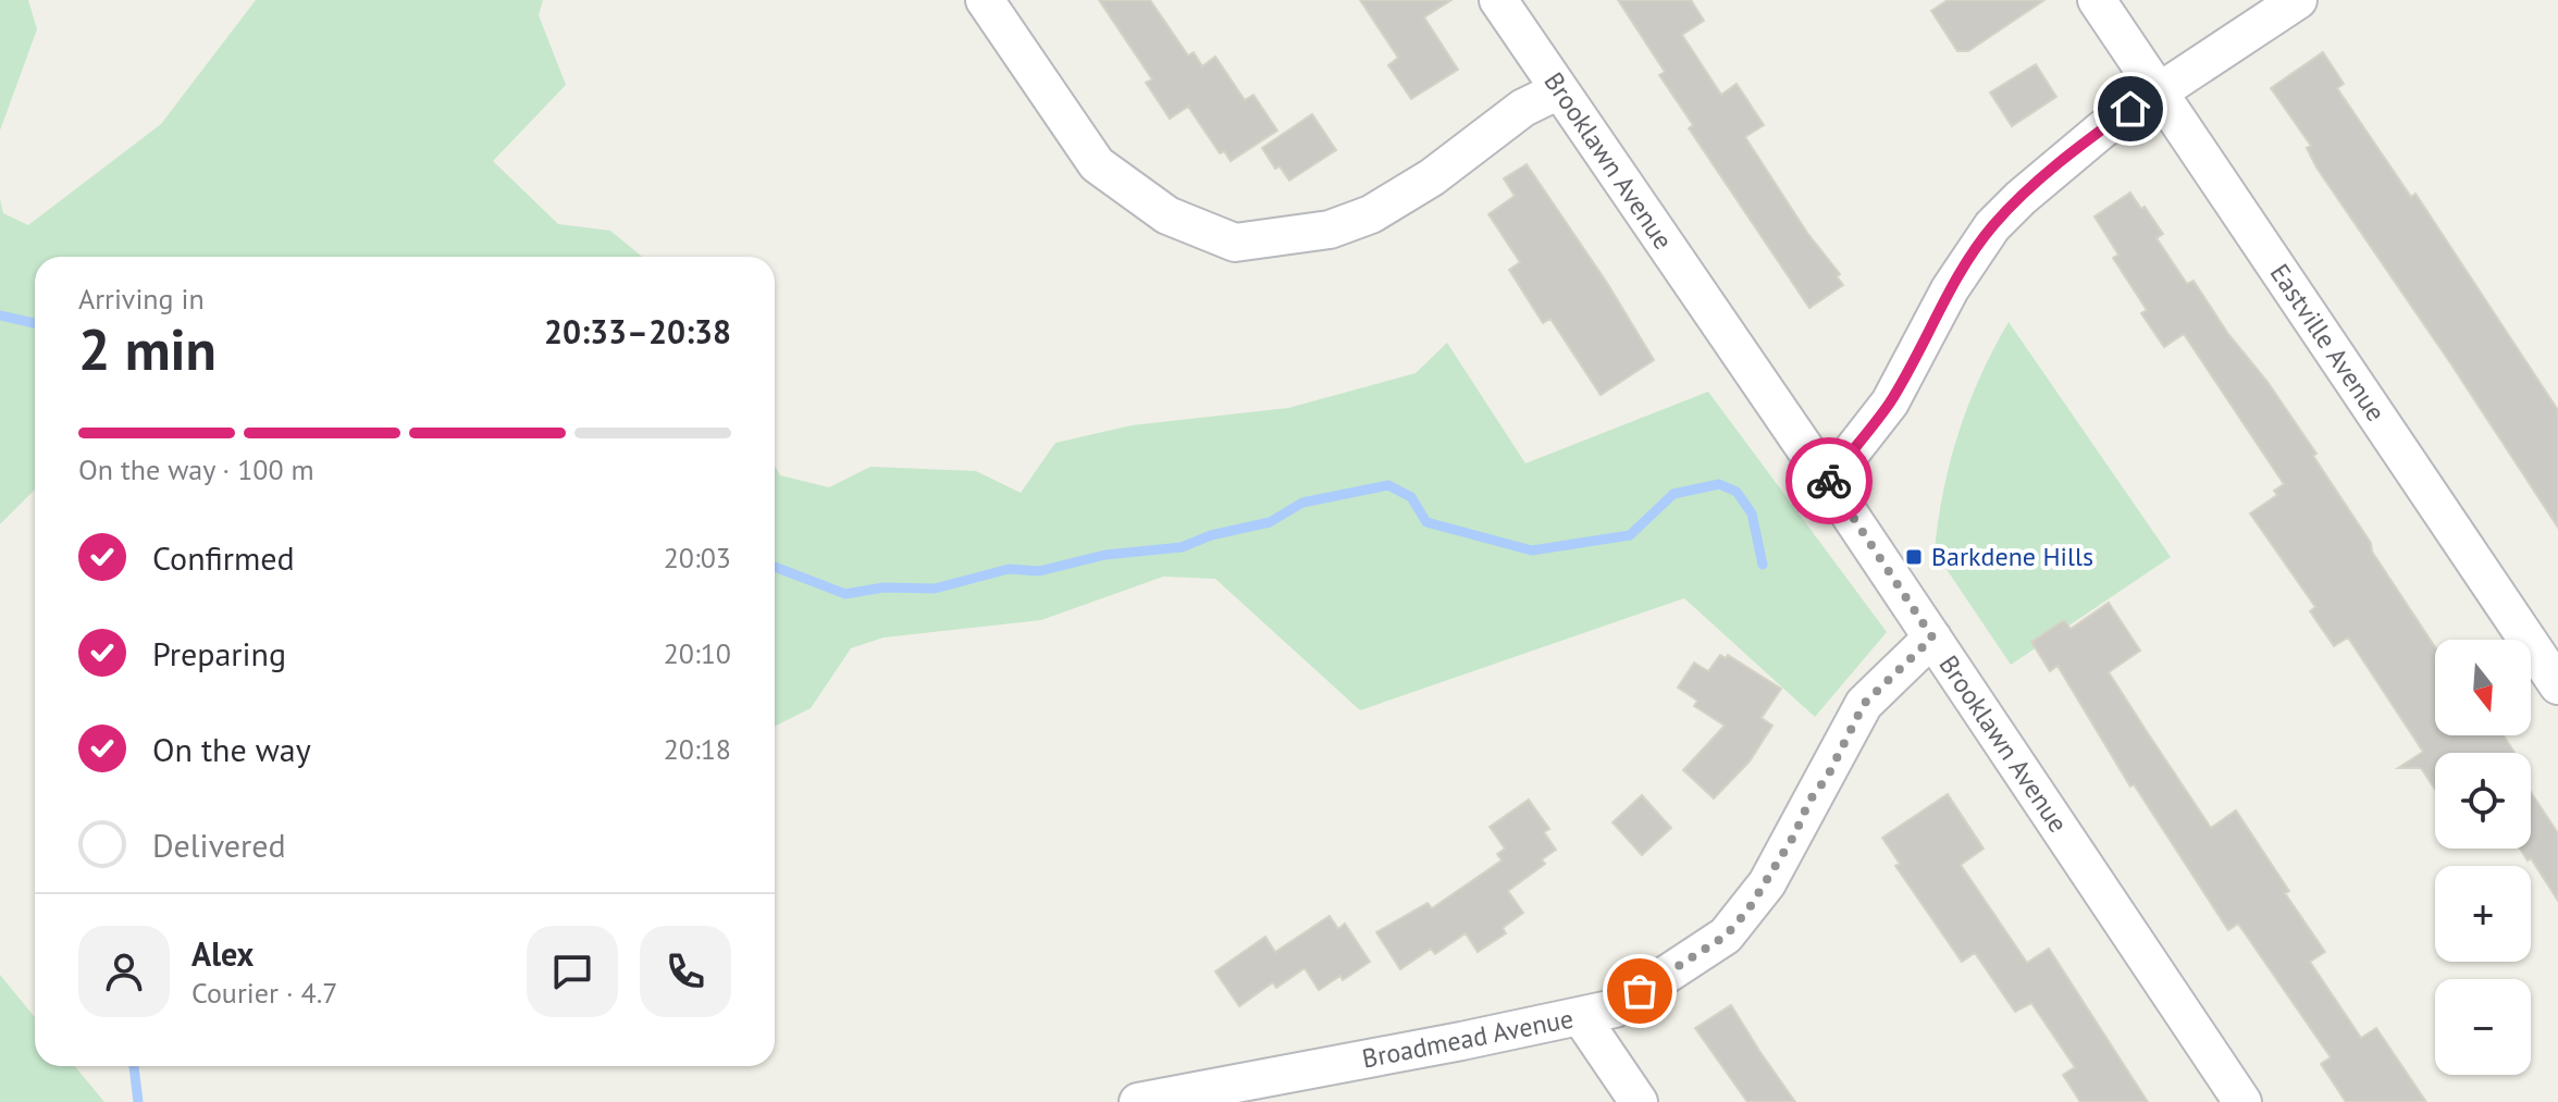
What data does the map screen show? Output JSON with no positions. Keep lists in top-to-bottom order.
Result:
{
  "streets": {
    "street": ["Brooklawn Avenue", "Eastville Avenue", "Broadmead Avenue"]
  },
  "crossings": [
    ["Brooklawn Avenue", "Broadmead Avenue"]
  ],
  "places": {
    "transit": ["Barkdene Hills"]
  },
  "north": "bottom",
  "page": {
    "heading": ["2 min", "Arriving in", "20:33–20:38"],
    "panel": ["Alex", "Courier · 4.7"],
    "bar": "On the way · 100 m",
    "list": [
      ["Confirmed", "20:03"],
      ["Preparing", "20:10"],
      ["On the way", "20:18"],
      "Delivered"
    ],
    "map_buttons": ["+", "−"]
  }
}
